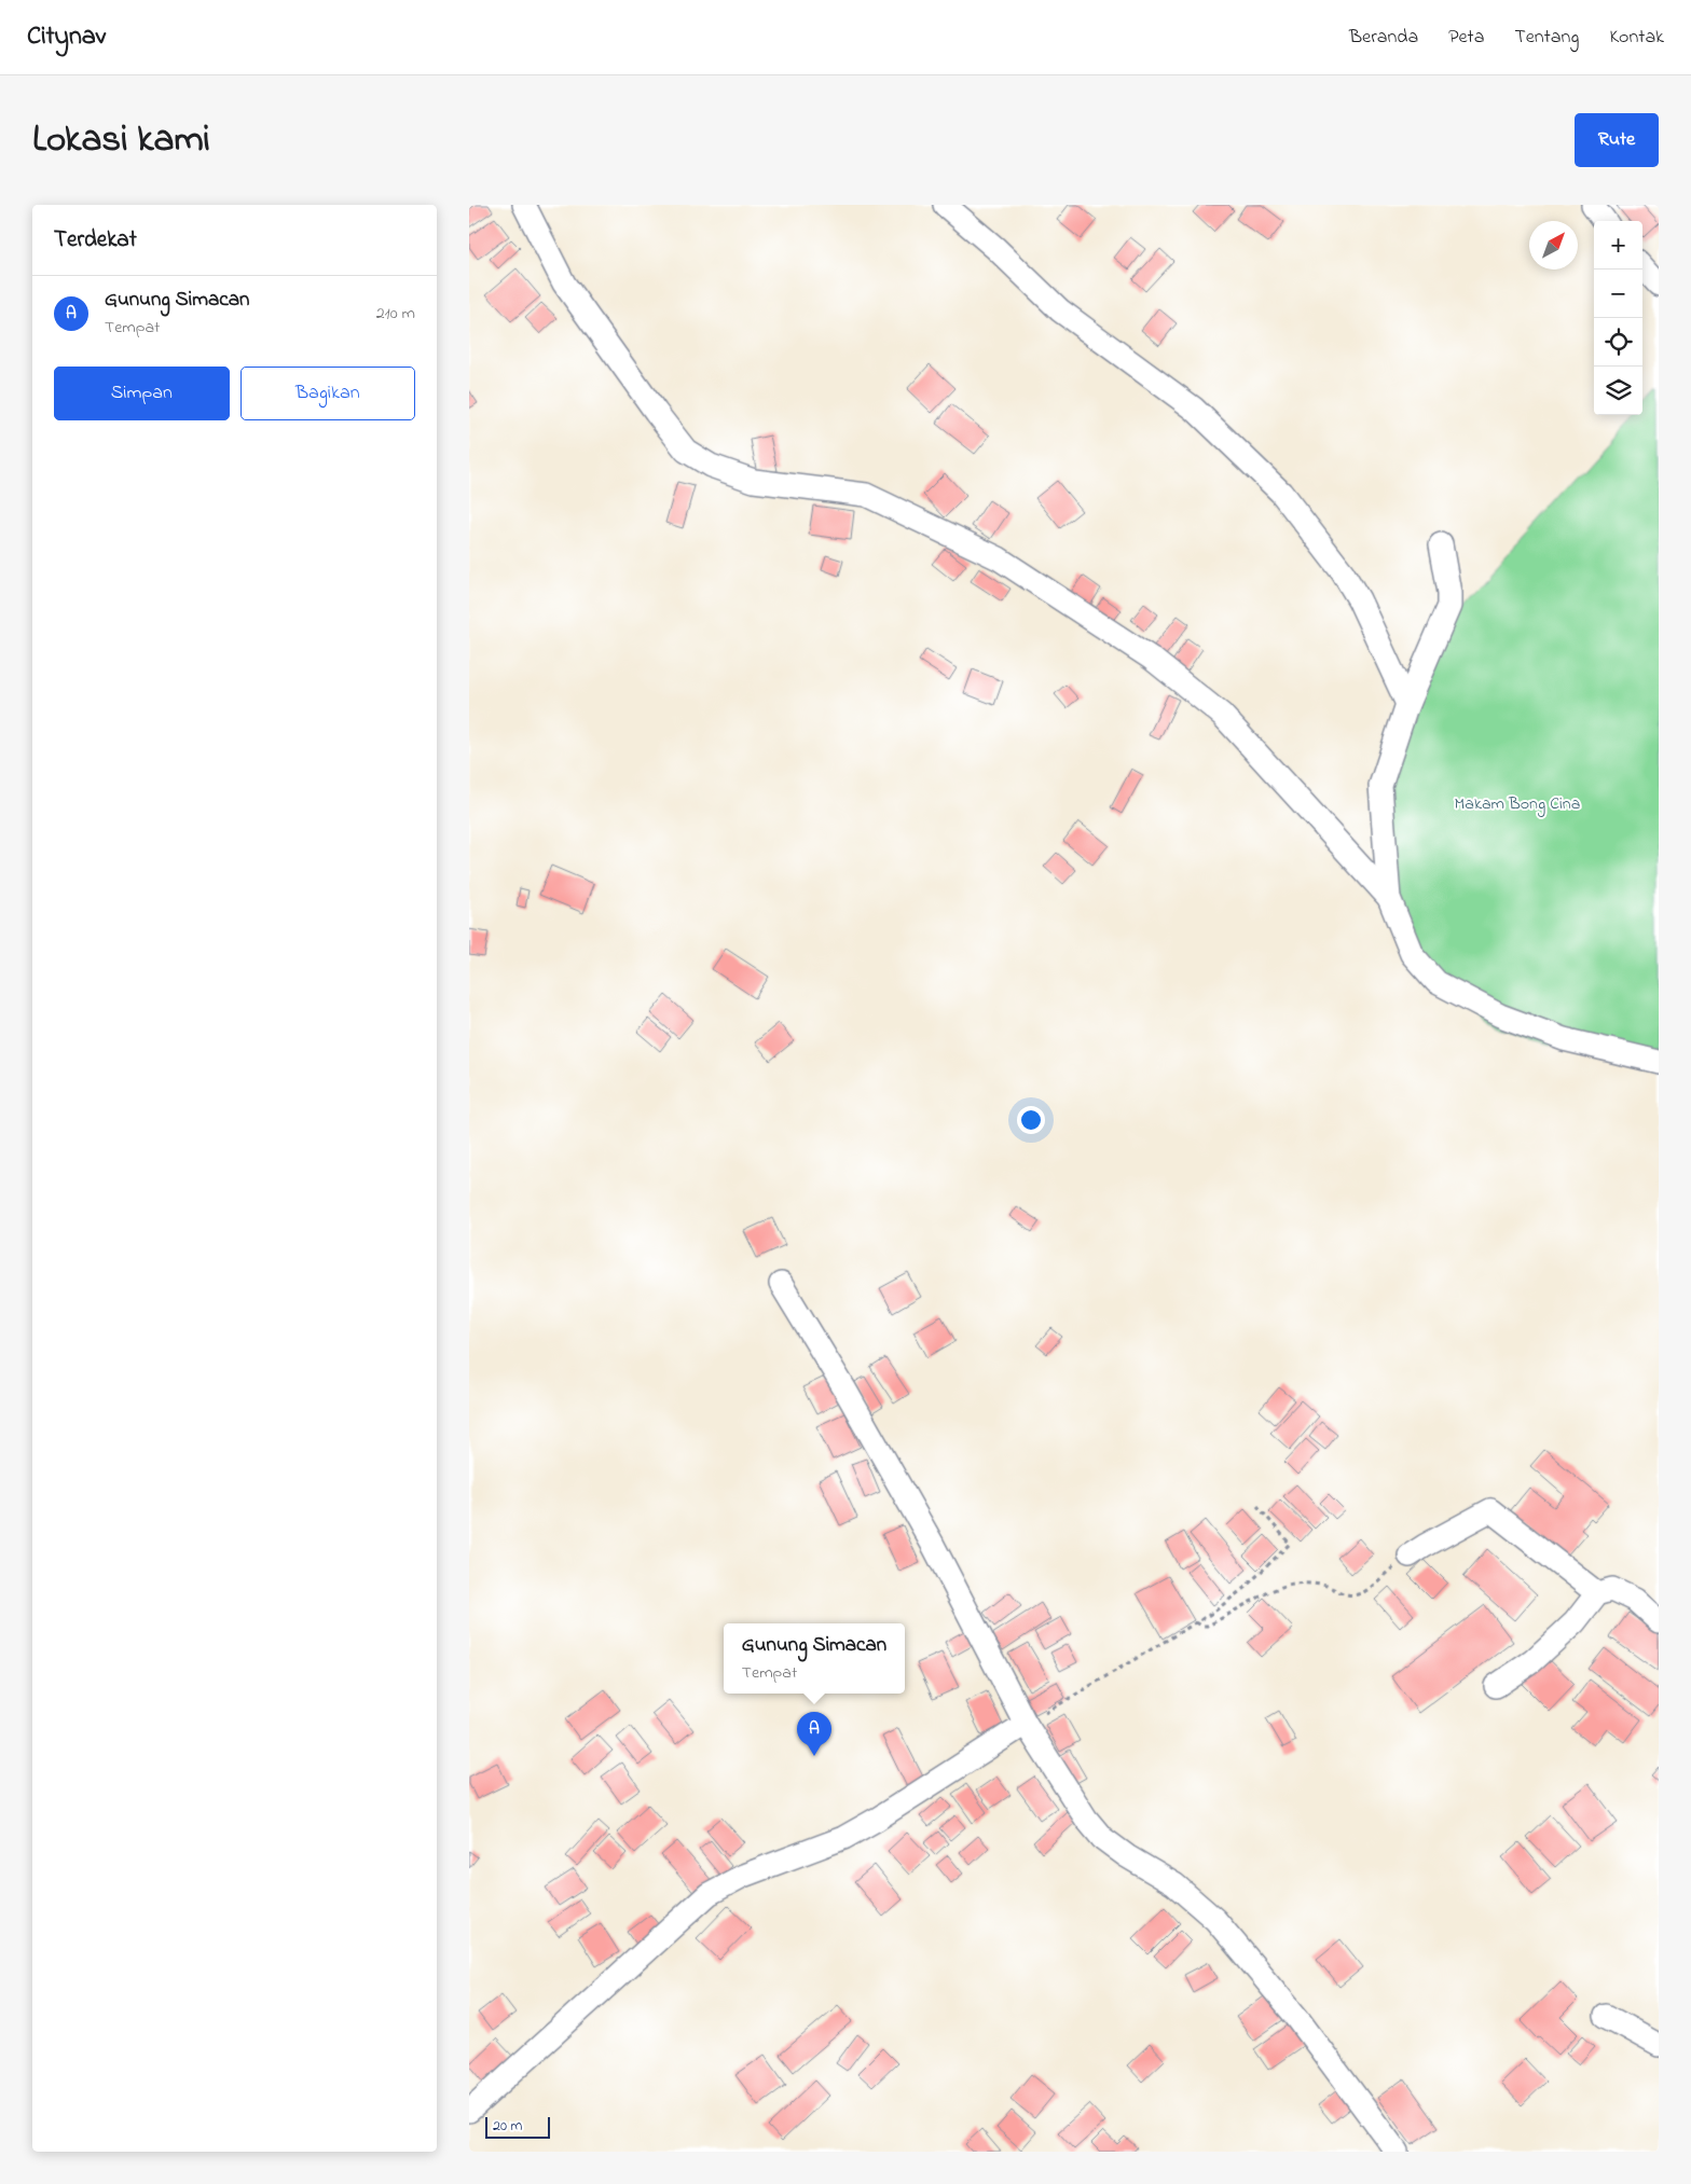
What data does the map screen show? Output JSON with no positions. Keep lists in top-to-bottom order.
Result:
{
  "parks": ["Makam Bong Cina"],
  "scale_bar": "20 m",
  "north": "top right",
  "page": {
    "header": "Citynav",
    "nav": [
      "Beranda",
      "Peta",
      "Tentang",
      "Kontak"
    ],
    "title": "Lokasi kami",
    "buttons": [
      "Rute",
      ["Simpan", "Bagikan"]
    ],
    "heading": "Terdekat",
    "map_buttons": ["+", "−"],
    "list": [
      {
        "mark": "A",
        "name": "Gunung Simacan",
        "note": "Tempat",
        "value": "210 m"
      }
    ],
    "popup": ["Gunung Simacan", "Tempat"],
    "pins": "A",
    "scale": "20 m"
  }
}
